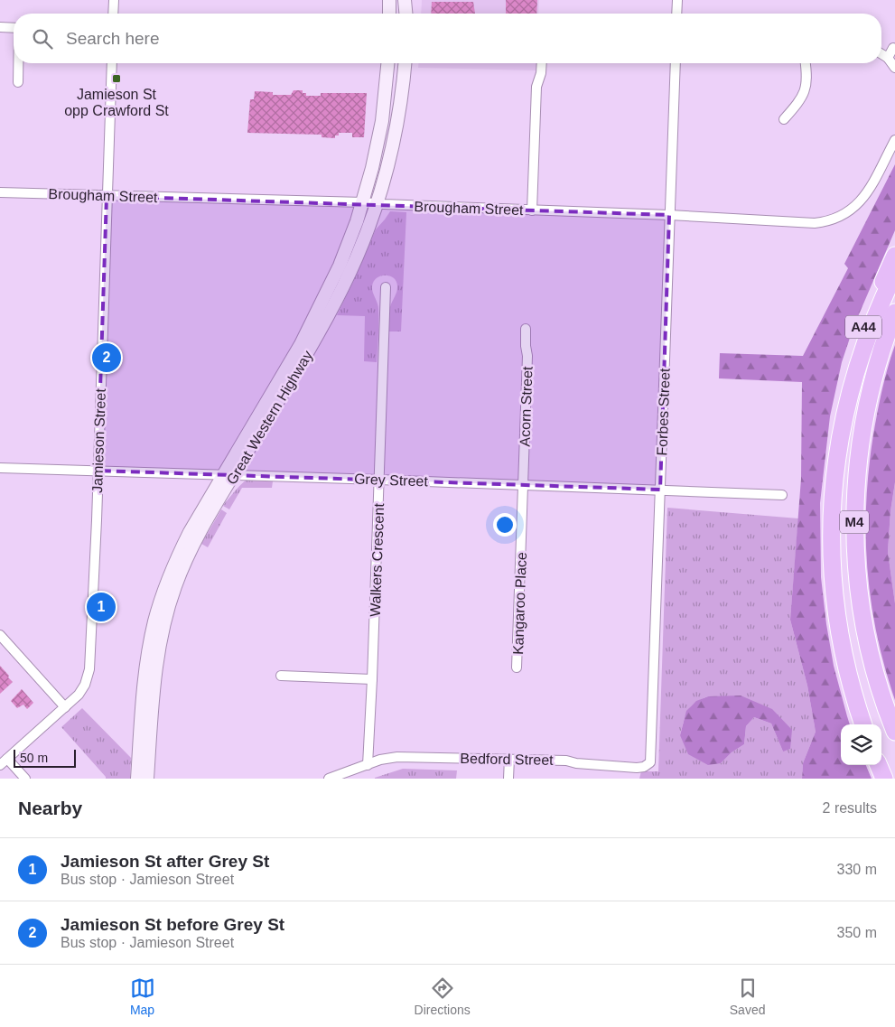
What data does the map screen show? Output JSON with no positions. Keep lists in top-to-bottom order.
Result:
{
  "streets": {
    "highway": ["A44", "M4"],
    "main road": ["Great Western Highway"],
    "street": [
      "Brougham Street",
      "Acorn Street",
      "Forbes Street",
      "Jamieson Street",
      "Grey Street",
      "Walkers Crescent",
      "Kangaroo Place",
      "Bedford Street"
    ]
  },
  "crossings": [
    ["Brougham Street", "Forbes Street"],
    ["Brougham Street", "Great Western Highway"],
    ["Brougham Street", "Jamieson Street"],
    ["A44", "M4"],
    ["Acorn Street", "Grey Street"],
    ["Acorn Street", "Kangaroo Place"],
    ["Forbes Street", "Grey Street"],
    ["Forbes Street", "Bedford Street"],
    ["Great Western Highway", "Grey Street"],
    ["Jamieson Street", "Grey Street"],
    ["Grey Street", "Walkers Crescent"],
    ["Grey Street", "Kangaroo Place"],
    ["Walkers Crescent", "Bedford Street"]
  ],
  "places": {
    "transit": ["Jamieson St opp Crawford St"]
  },
  "scale_bar": "50 m",
  "page": {
    "search": "Search here",
    "pins": ["2", "1"],
    "scale": "50 m",
    "heading": ["Nearby", "2 results"],
    "list": [
      {
        "mark": "1",
        "name": "Jamieson St after Grey St",
        "note": "Bus stop · Jamieson Street",
        "value": "330 m"
      },
      {
        "mark": "2",
        "name": "Jamieson St before Grey St",
        "note": "Bus stop · Jamieson Street",
        "value": "350 m"
      }
    ],
    "nav": ["Map", "Directions", "Saved"]
  }
}
